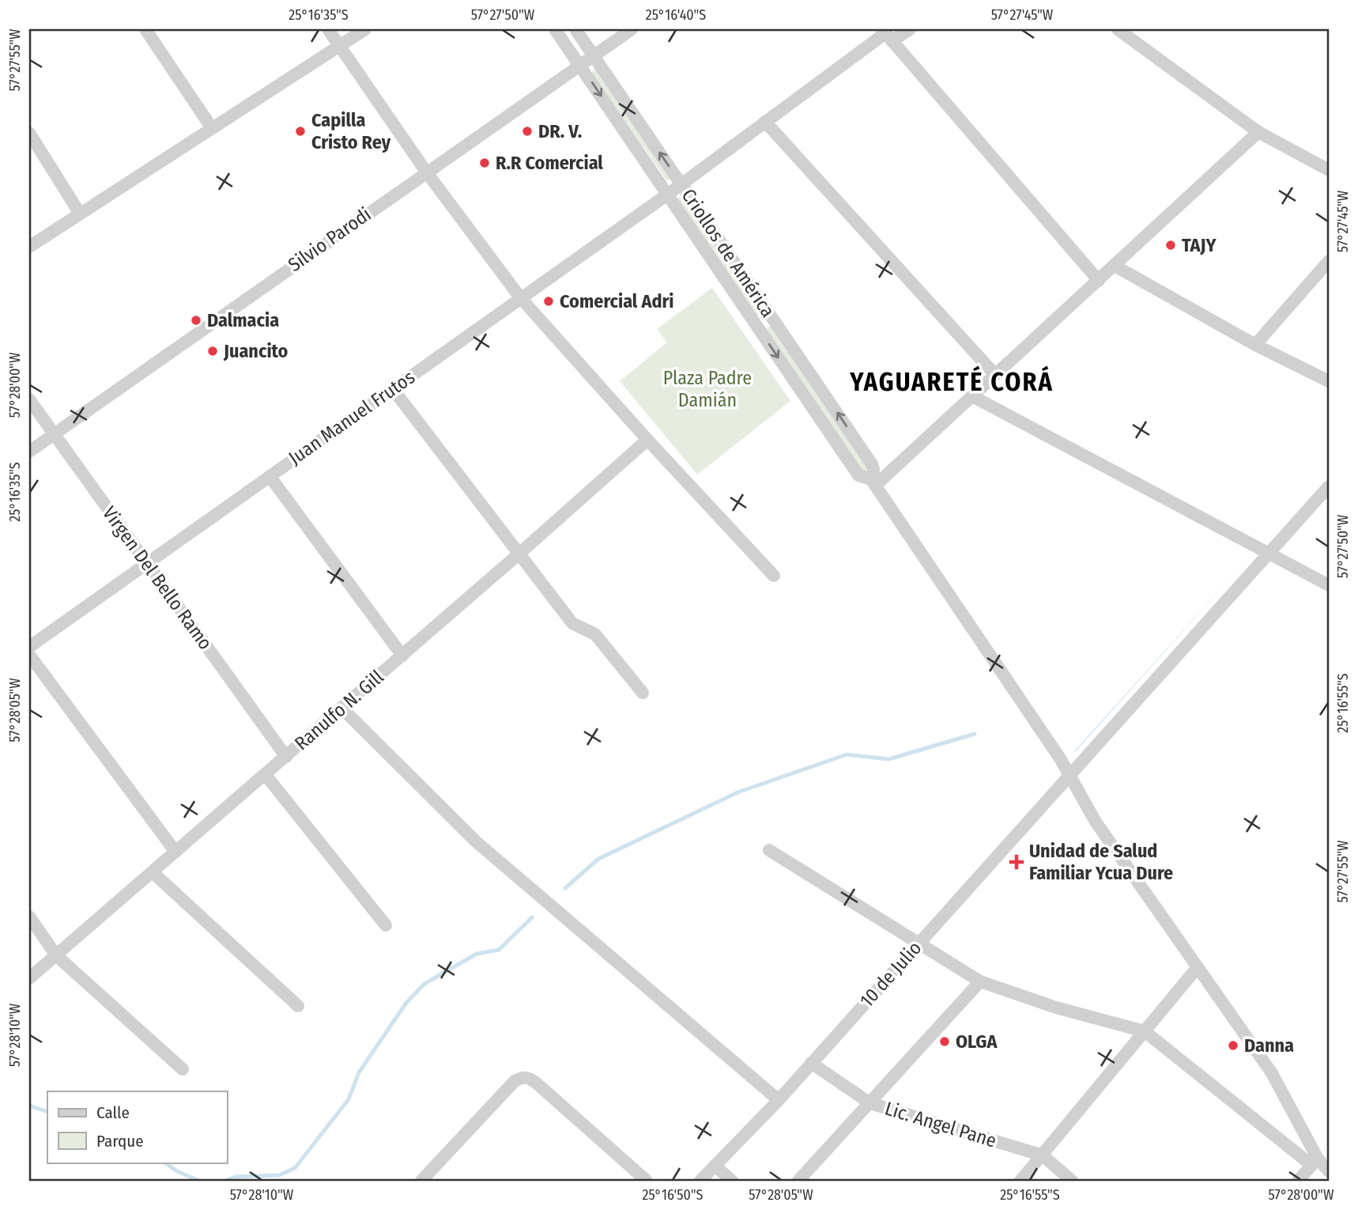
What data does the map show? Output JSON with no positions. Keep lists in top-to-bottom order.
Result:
{
  "streets": {
    "street": [
      "Silvio Parodi",
      "Criollos de América",
      "Juan Manuel Frutos",
      "Virgen Del Bello Ramo",
      "Ranulfo N. Gill",
      "10 de Julio",
      "Lic. Angel Pane"
    ]
  },
  "crossings": [
    ["Silvio Parodi", "Criollos de América"],
    ["Silvio Parodi", "Virgen Del Bello Ramo"],
    ["Criollos de América", "Juan Manuel Frutos"],
    ["Juan Manuel Frutos", "Virgen Del Bello Ramo"],
    ["Virgen Del Bello Ramo", "Ranulfo N. Gill"],
    ["10 de Julio", "Lic. Angel Pane"]
  ],
  "districts": ["YAGUARETÉ CORÁ"],
  "parks": ["Plaza Padre Damián"],
  "places": {
    "other": [
      "Capilla Cristo Rey",
      "DR. V.",
      "R.R Comercial",
      "TAJY",
      "Comercial Adri",
      "Dalmacia",
      "Juancito",
      "OLGA",
      "Danna"
    ],
    "health": ["Unidad de Salud Familiar Ycua Dure"]
  },
  "legend": ["Calle", "Parque"],
  "coordinates": [
    "25°16'35\"S",
    "57°27'50\"W",
    "25°16'40\"S",
    "57°27'45\"W",
    "57°27'55\"W",
    "57°28'00\"W",
    "25°16'55\"S",
    "57°28'05\"W",
    "57°28'10\"W",
    "25°16'50\"S"
  ]
}
